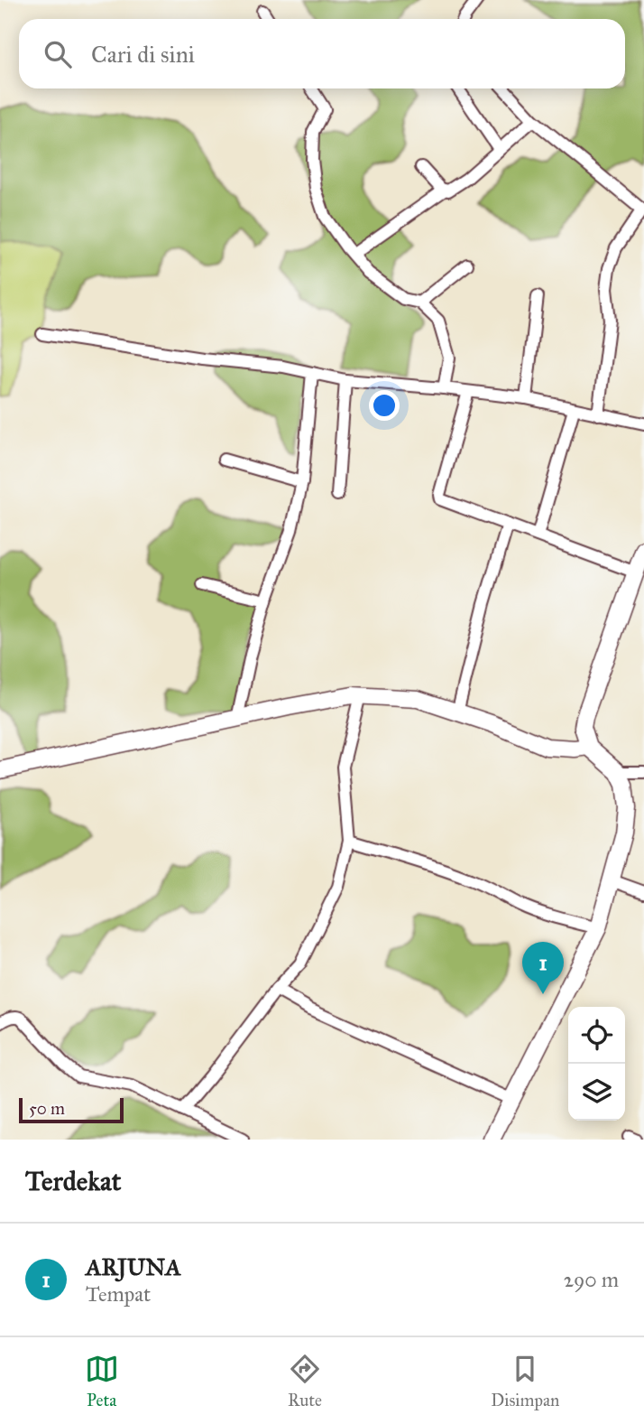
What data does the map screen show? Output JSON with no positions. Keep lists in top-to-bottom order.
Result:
{
  "scale_bar": "50 m",
  "page": {
    "search": "Cari di sini",
    "pins": "1",
    "scale": "50 m",
    "heading": "Terdekat",
    "list": [
      {
        "mark": "1",
        "name": "ARJUNA",
        "note": "Tempat",
        "value": "290 m"
      }
    ],
    "nav": ["Peta", "Rute", "Disimpan"]
  }
}
